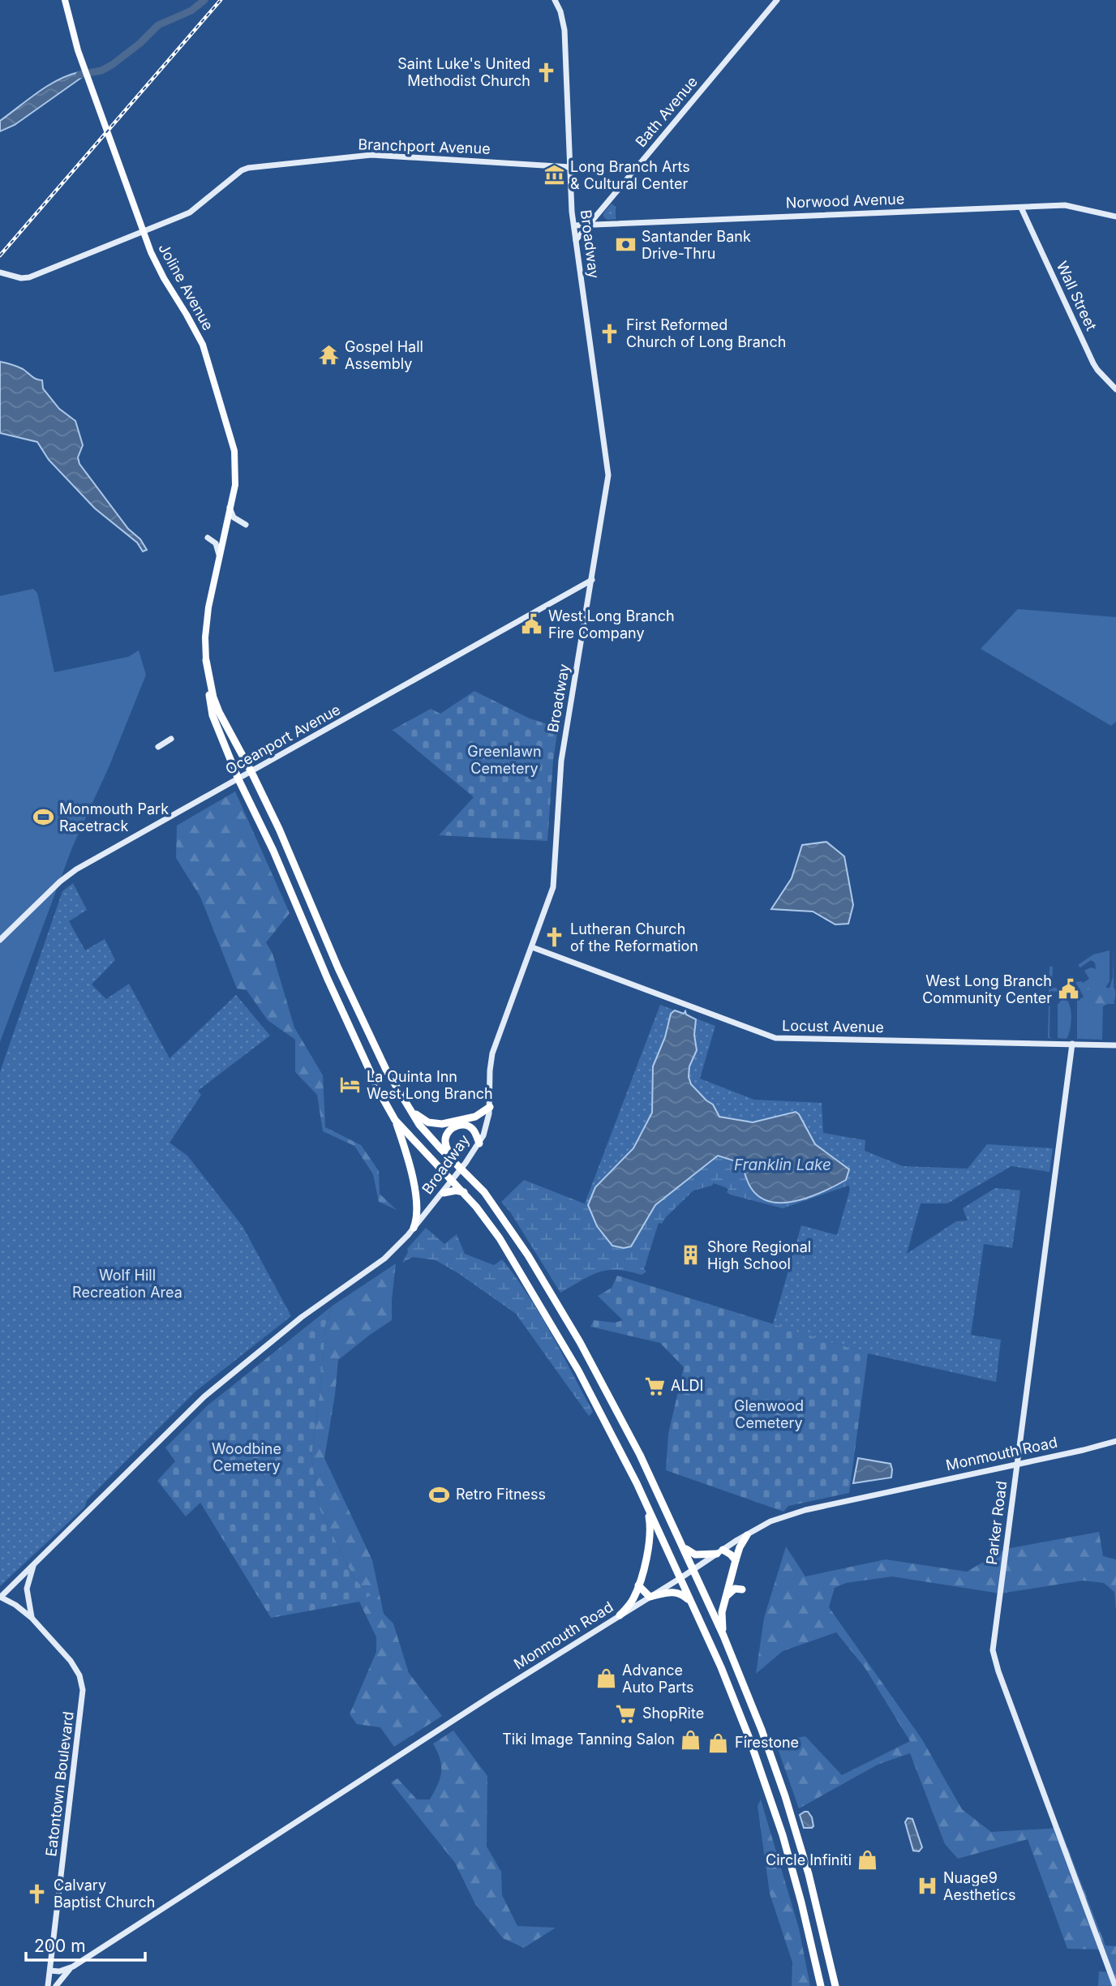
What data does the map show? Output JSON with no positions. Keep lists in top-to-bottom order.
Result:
{
  "streets": {
    "main road": ["Joline Avenue"],
    "street": [
      "Bath Avenue",
      "Branchport Avenue",
      "Norwood Avenue",
      "Broadway",
      "Wall Street",
      "Oceanport Avenue",
      "Locust Avenue",
      "Monmouth Road",
      "Parker Road",
      "Eatontown Boulevard"
    ]
  },
  "crossings": [
    ["Bath Avenue", "Norwood Avenue"],
    ["Bath Avenue", "Broadway"],
    ["Branchport Avenue", "Broadway"],
    ["Branchport Avenue", "Joline Avenue"],
    ["Norwood Avenue", "Broadway"],
    ["Norwood Avenue", "Wall Street"],
    ["Broadway", "Oceanport Avenue"],
    ["Broadway", "Locust Avenue"],
    ["Locust Avenue", "Parker Road"],
    ["Monmouth Road", "Parker Road"],
    ["Monmouth Road", "Eatontown Boulevard"]
  ],
  "water": ["Franklin Lake"],
  "parks": [
    "Greenlawn Cemetery",
    "Wolf Hill Recreation Area",
    "Glenwood Cemetery",
    "Woodbine Cemetery"
  ],
  "places": {
    "church": [
      "Saint Luke's United Methodist Church",
      "First Reformed Church of Long Branch",
      "Lutheran Church of the Reformation",
      "Calvary Baptist Church"
    ],
    "museum": ["Long Branch Arts & Cultural Center"],
    "bank": ["Santander Bank Drive-Thru"],
    "temple": ["Gospel Hall Assembly"],
    "public building": ["West Long Branch Fire Company", "West Long Branch Community Center"],
    "sports": ["Monmouth Park Racetrack", "Retro Fitness"],
    "hotel": ["La Quinta Inn West Long Branch"],
    "building": ["Shore Regional High School"],
    "supermarket": ["ALDI", "ShopRite"],
    "shop": [
      "Advance Auto Parts",
      "Tiki Image Tanning Salon",
      "Firestone",
      "Circle Infiniti"
    ],
    "hospital": ["Nuage9 Aesthetics"]
  },
  "scale_bar": "200 m"
}
